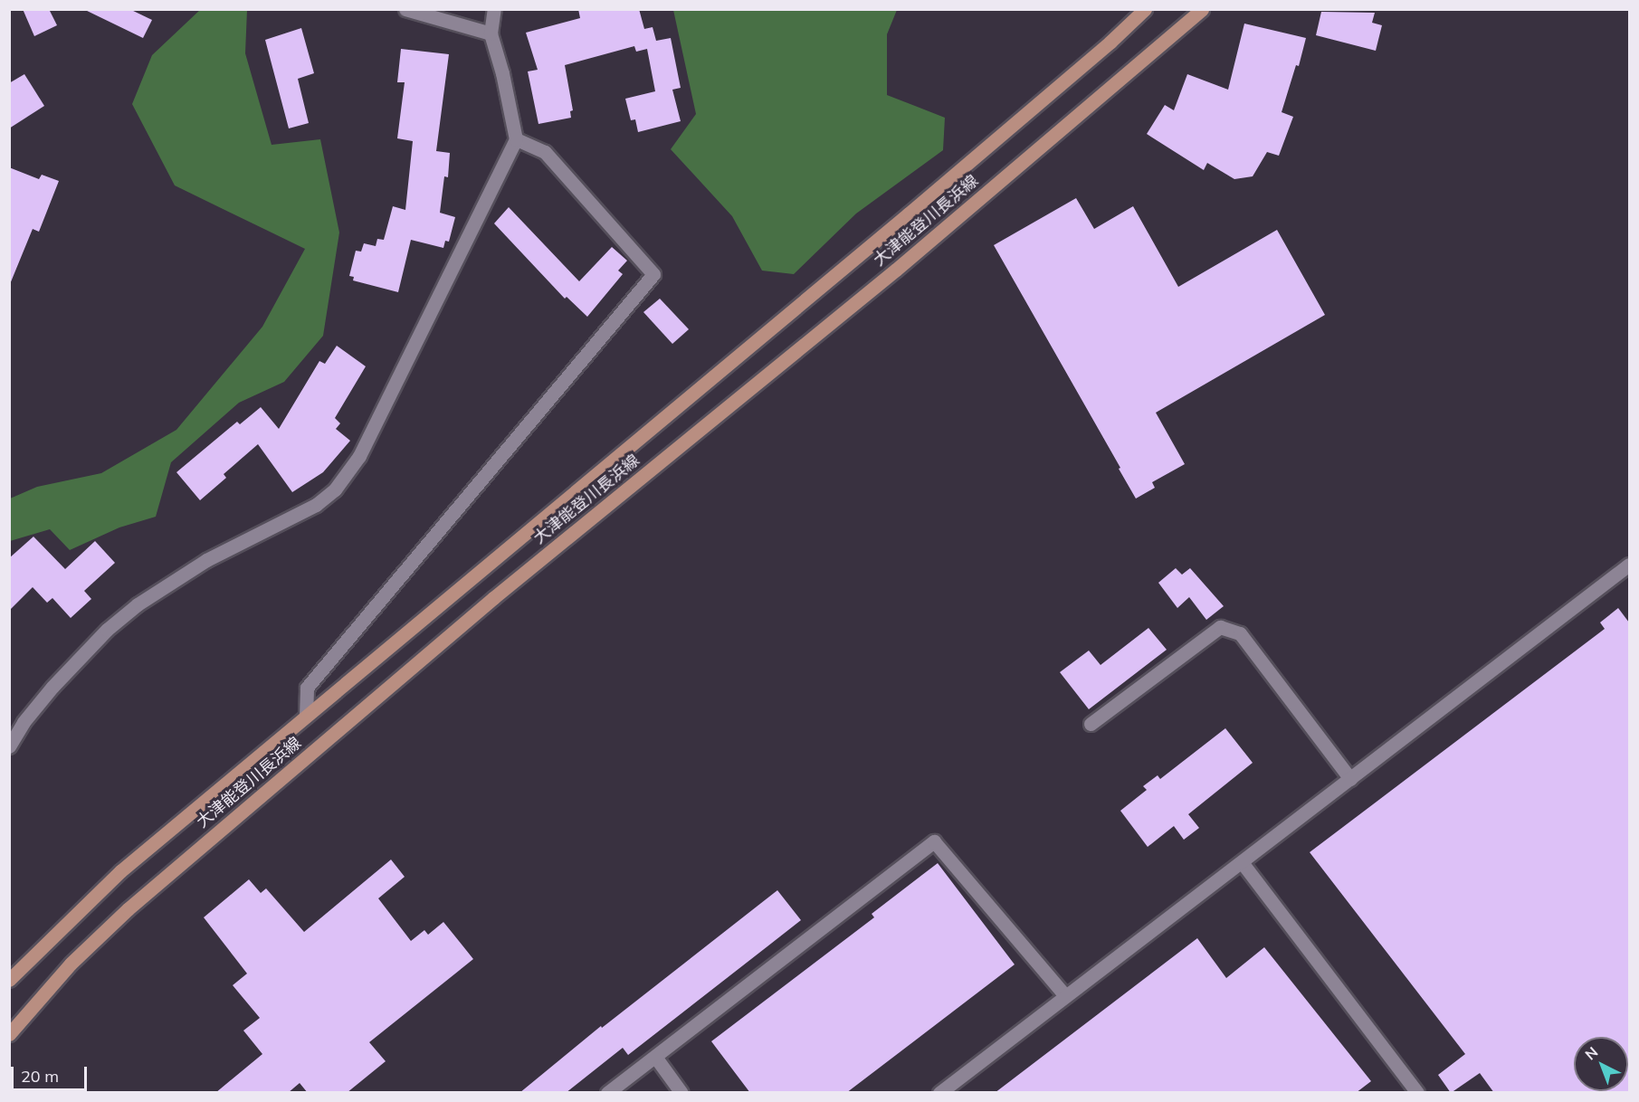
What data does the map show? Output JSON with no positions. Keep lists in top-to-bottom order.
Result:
{
  "streets": {
    "main road": ["大津能登川長浜線"]
  },
  "scale_bar": "20 m",
  "north": "top left"
}
